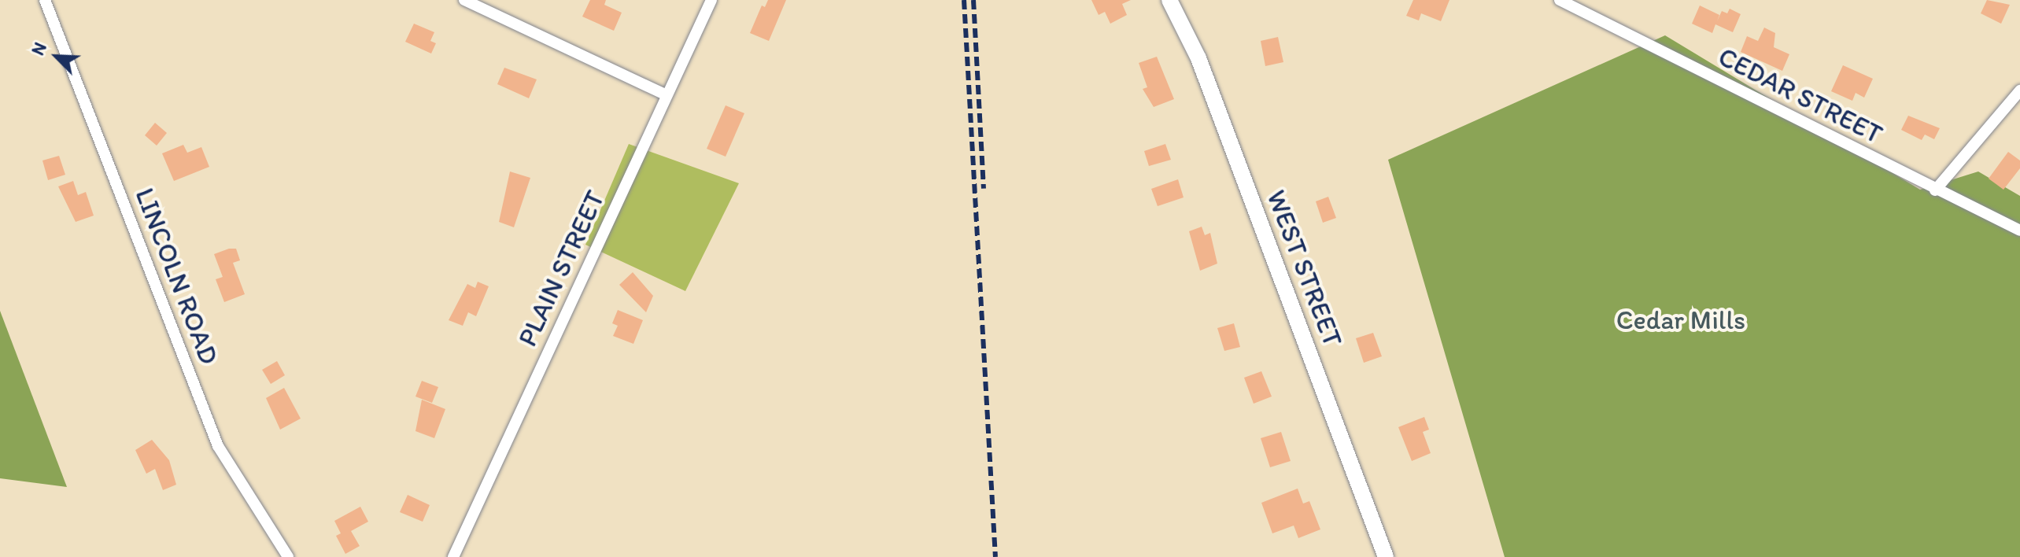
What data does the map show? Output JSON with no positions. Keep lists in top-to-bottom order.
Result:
{
  "streets": {
    "main road": ["WEST STREET"],
    "street": ["CEDAR STREET", "PLAIN STREET", "LINCOLN ROAD"]
  },
  "parks": ["Cedar Mills"],
  "north": "top left"
}
